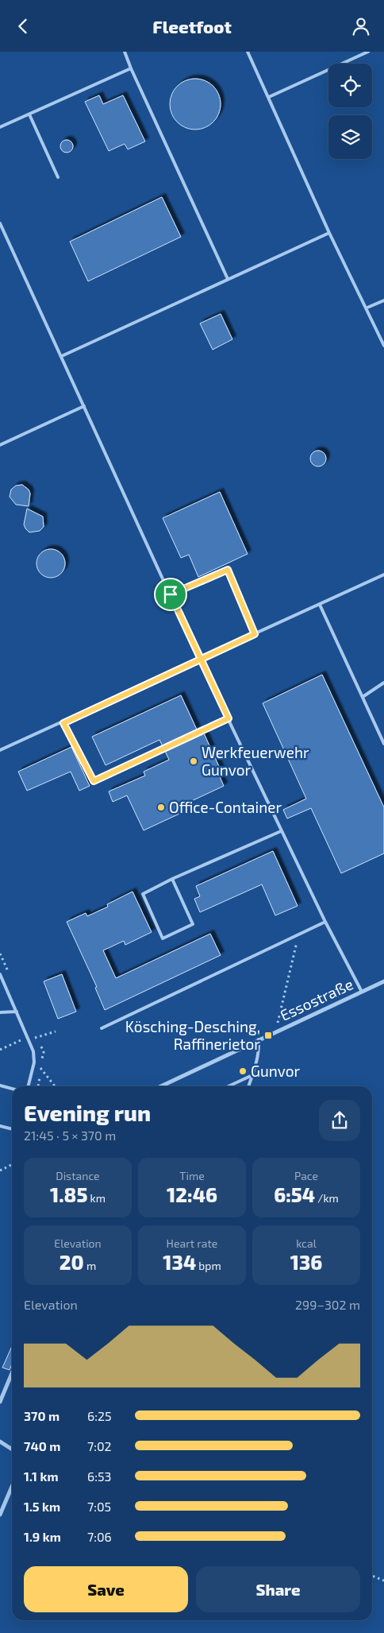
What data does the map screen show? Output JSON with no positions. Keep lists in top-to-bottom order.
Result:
{
  "streets": {
    "street": ["Essostraße"]
  },
  "places": {
    "other": ["Werkfeuerwehr Gunvor", "Office-Container", "Gunvor"],
    "transit": ["Kösching-Desching, Raffinerietor"]
  },
  "page": {
    "header": "Fleetfoot",
    "heading": ["Evening run", "21:45 · 5 × 370 m"],
    "stats": [
      ["Distance", "1.85 km"],
      ["Time", "12:46"],
      ["Pace", "6:54 /km"],
      ["Elevation", "20 m"],
      ["Heart rate", "134 bpm"],
      ["kcal", "136"]
    ],
    "chart": ["Elevation", "299–302 m"],
    "list": [
      {
        "name": "370 m",
        "note": "6:25"
      },
      {
        "name": "740 m",
        "note": "7:02"
      },
      {
        "name": "1.1 km",
        "note": "6:53"
      },
      {
        "name": "1.5 km",
        "note": "7:05"
      },
      {
        "name": "1.9 km",
        "note": "7:06"
      }
    ],
    "buttons": ["Save", "Share"]
  }
}
